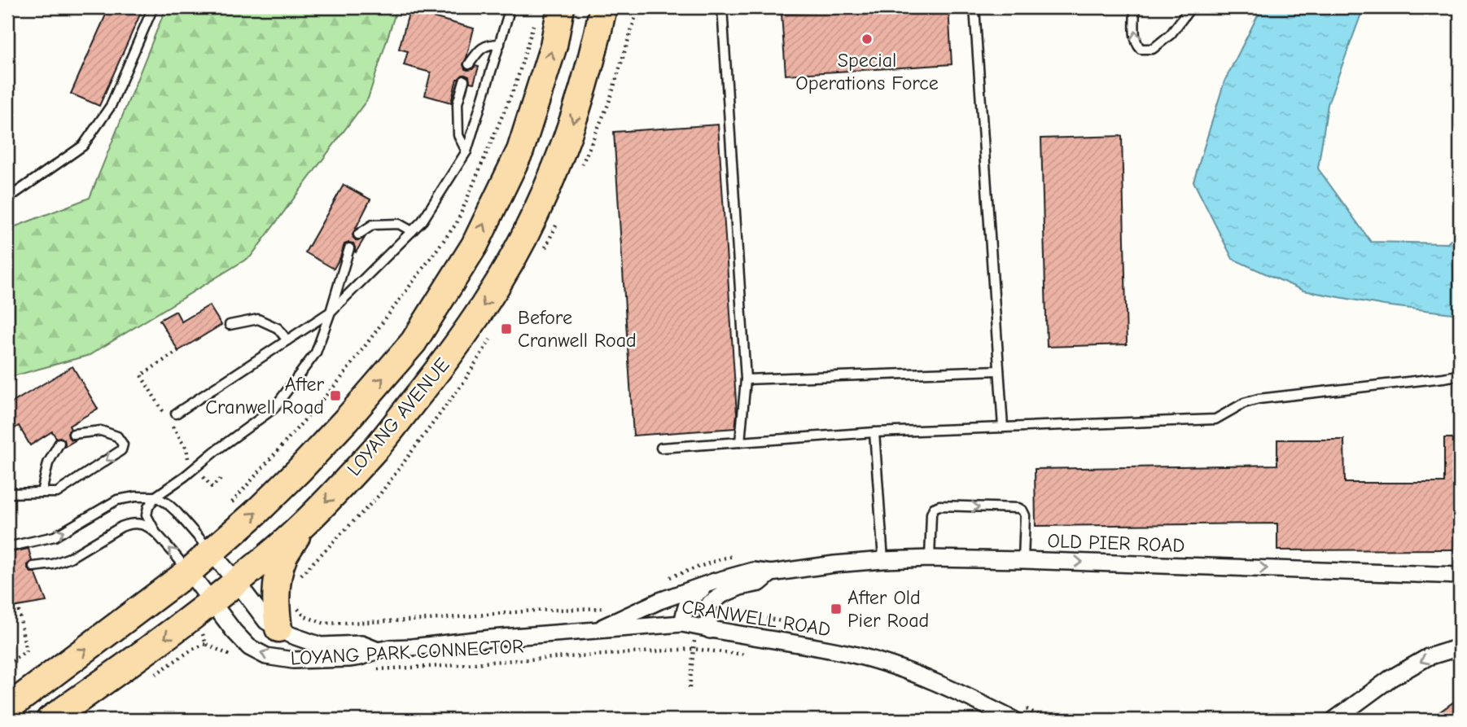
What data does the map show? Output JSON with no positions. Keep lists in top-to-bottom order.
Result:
{
  "streets": {
    "main road": ["LOYANG AVENUE"],
    "street": ["OLD PIER ROAD", "CRANWELL ROAD"],
    "path": ["LOYANG PARK CONNECTOR"]
  },
  "crossings": [
    ["LOYANG AVENUE", "CRANWELL ROAD"],
    ["OLD PIER ROAD", "CRANWELL ROAD"]
  ],
  "one_way": ["OLD PIER ROAD"],
  "places": {
    "other": ["Special Operations Force"],
    "transit": ["Before Cranwell Road", "After Cranwell Road", "After Old Pier Road"]
  }
}
